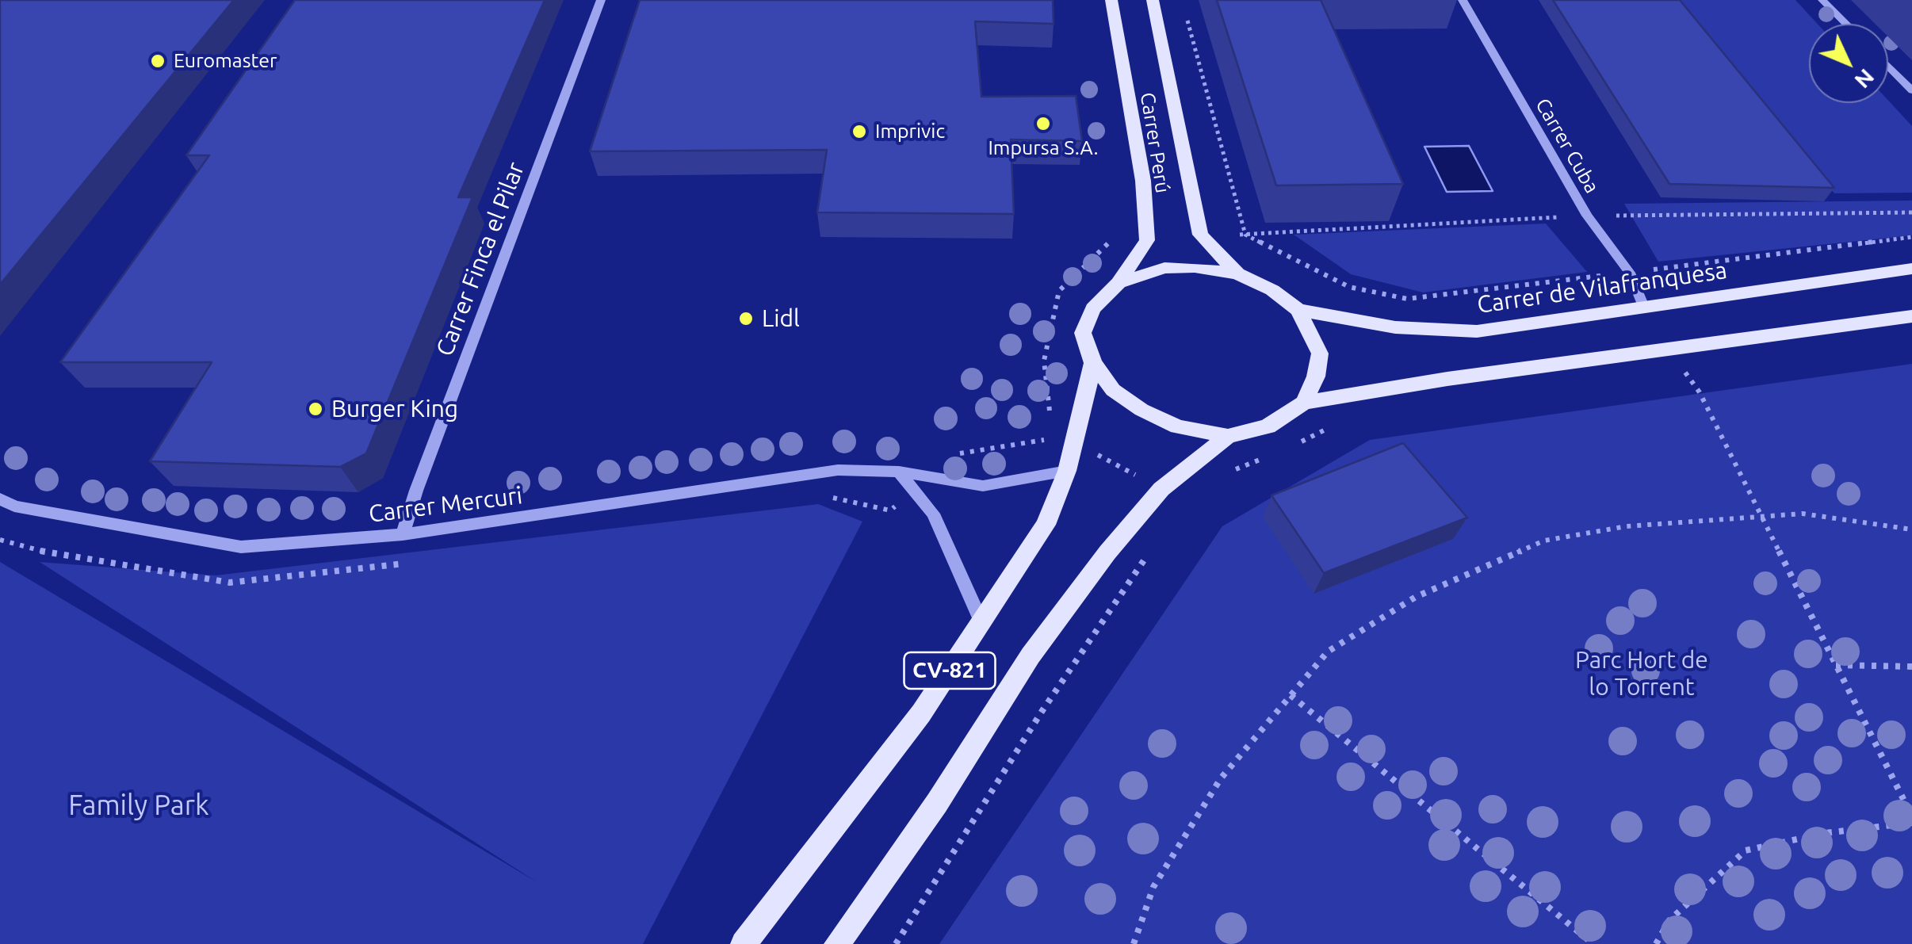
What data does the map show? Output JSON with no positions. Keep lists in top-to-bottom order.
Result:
{
  "streets": {
    "main road": ["Carrer Perú", "Carrer de Vilafranquesa", "CV-821"],
    "street": ["Carrer Cuba", "Carrer Finca el Pilar", "Carrer Mercuri"]
  },
  "crossings": [
    ["Carrer Perú", "Carrer de Vilafranquesa"],
    ["Carrer Perú", "CV-821"],
    ["Carrer Cuba", "Carrer de Vilafranquesa"],
    ["Carrer Finca el Pilar", "Carrer Mercuri"],
    ["Carrer de Vilafranquesa", "CV-821"],
    ["Carrer Mercuri", "CV-821"]
  ],
  "parks": ["Parc Hort de lo Torrent", "Family Park"],
  "places": [
    "Euromaster",
    "Impursa S.A.",
    "Imprivic",
    "Lidl",
    "Burger King"
  ],
  "north": "bottom right"
}
